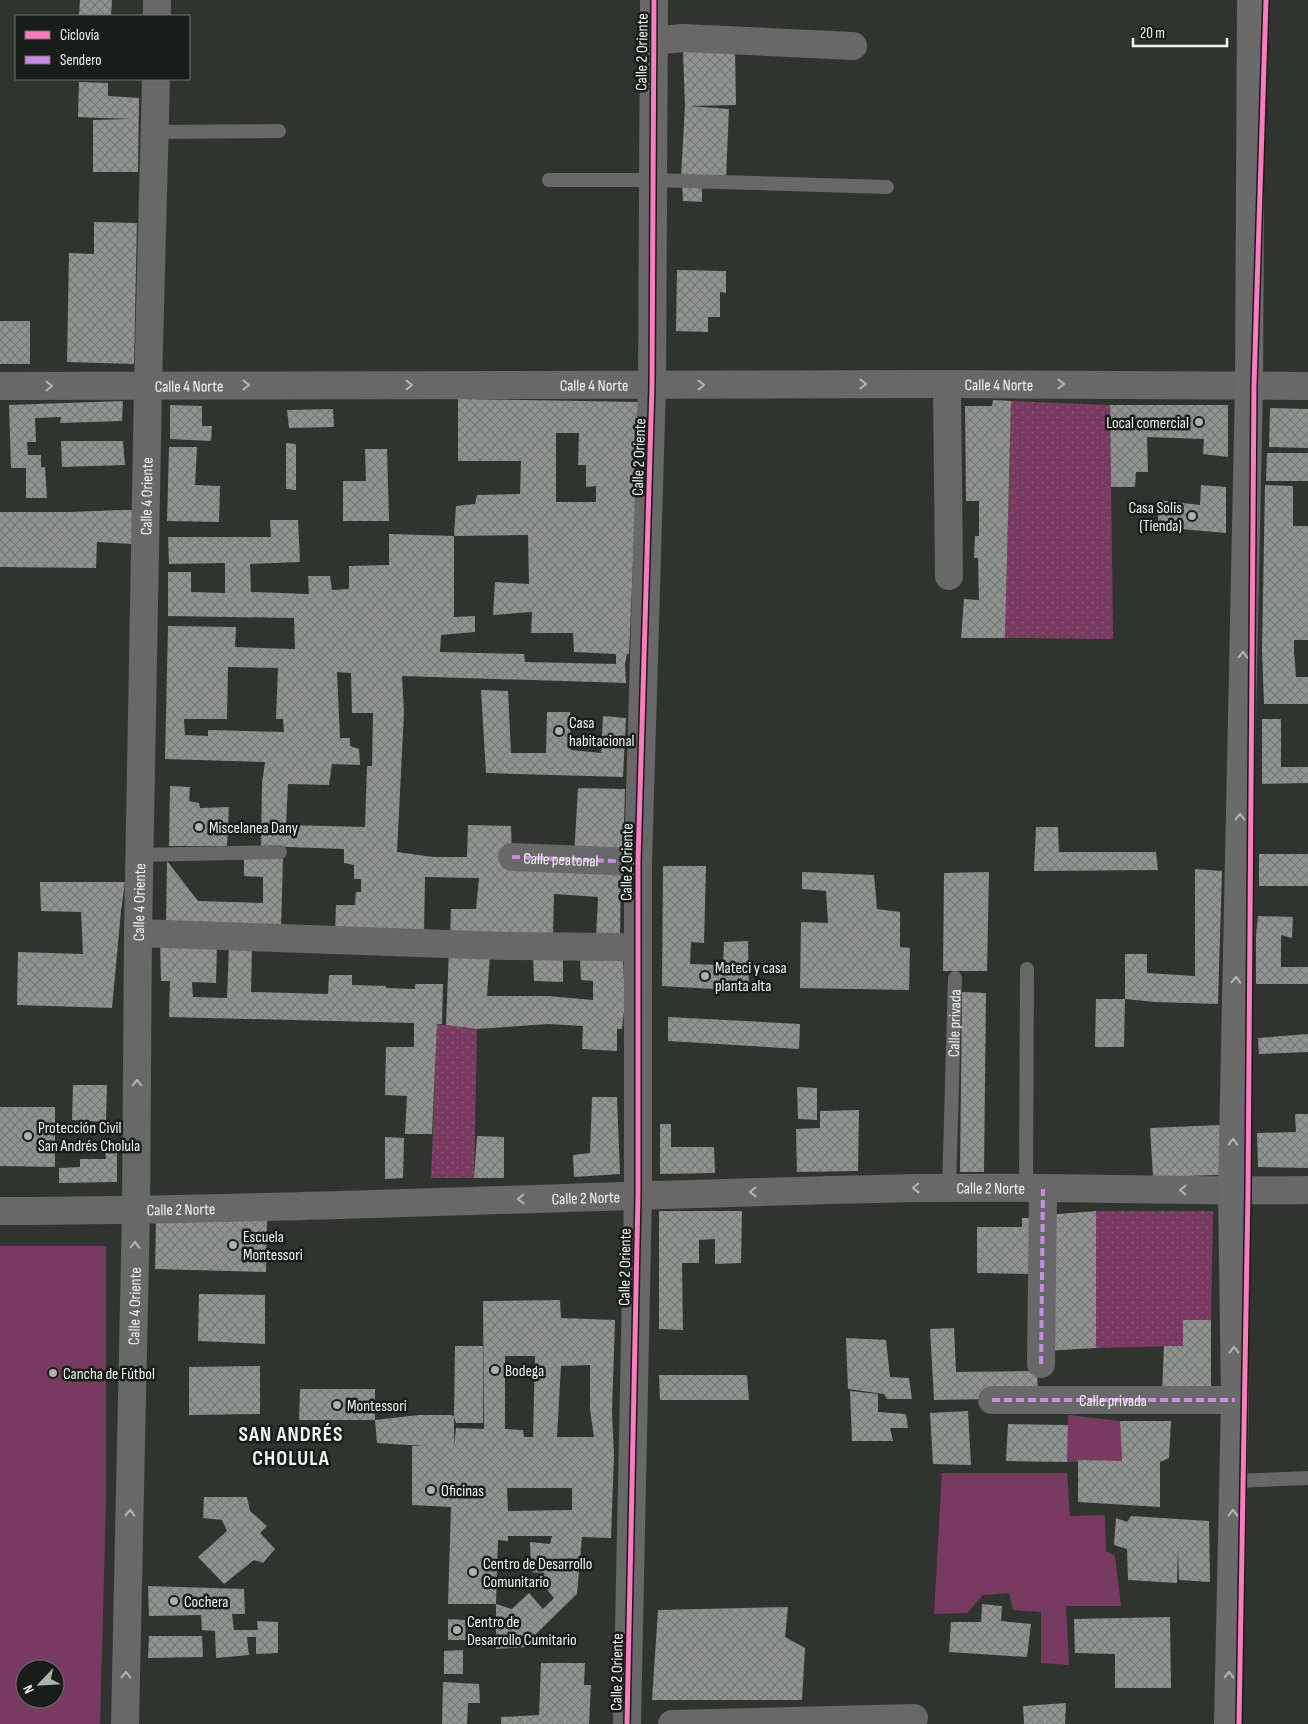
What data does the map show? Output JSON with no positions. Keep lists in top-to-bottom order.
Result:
{
  "streets": {
    "street": [
      "Calle 2 Oriente",
      "Calle 4 Norte",
      "Calle 4 Oriente",
      "Calle peatonal",
      "Calle privada",
      "Calle 2 Norte"
    ]
  },
  "crossings": [
    ["Calle 2 Oriente", "Calle 4 Norte"],
    ["Calle 2 Oriente", "Calle peatonal"],
    ["Calle 2 Oriente", "Calle 2 Norte"],
    ["Calle 4 Norte", "Calle 4 Oriente"],
    ["Calle 4 Oriente", "Calle 2 Norte"],
    ["Calle privada", "Calle 2 Norte"]
  ],
  "one_way": ["Calle 4 Norte", "Calle 4 Oriente", "Calle 2 Norte"],
  "districts": ["SAN ANDRÉS CHOLULA"],
  "places": [
    "Local comercial",
    "Casa Solis (Tienda)",
    "Casa habitacional",
    "Miscelanea Dany",
    "Mateci y casa planta alta",
    "Protección Civil San Andrés Cholula",
    "Escuela Montessori",
    "Bodega",
    "Cancha de Fútbol",
    "Montessori",
    "Oficinas",
    "Centro de Desarrollo Comunitario",
    "Cochera",
    "Centro de Desarrollo Cumitario"
  ],
  "legend": ["Ciclovía", "Sendero"],
  "scale_bar": "20 m",
  "north": "bottom left"
}
